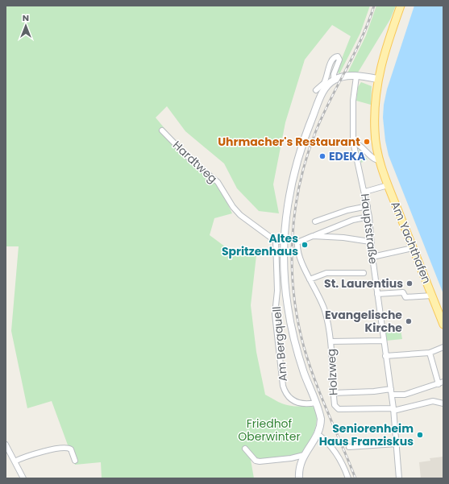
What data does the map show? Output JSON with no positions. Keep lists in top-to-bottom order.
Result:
{
  "streets": {
    "main road": ["Am Yachthafen"],
    "street": [
      "Hardtweg",
      "Hauptstraße",
      "Am Bergquell",
      "Holzweg"
    ]
  },
  "crossings": [
    ["Hardtweg", "Am Bergquell"],
    ["Hauptstraße", "Holzweg"]
  ],
  "parks": ["Friedhof Oberwinter"],
  "places": [
    "Uhrmacher's Restaurant",
    "EDEKA",
    "Altes Spritzenhaus",
    "St. Laurentius",
    "Evangelische Kirche",
    "Seniorenheim Haus Franziskus"
  ],
  "north": "top"
}
